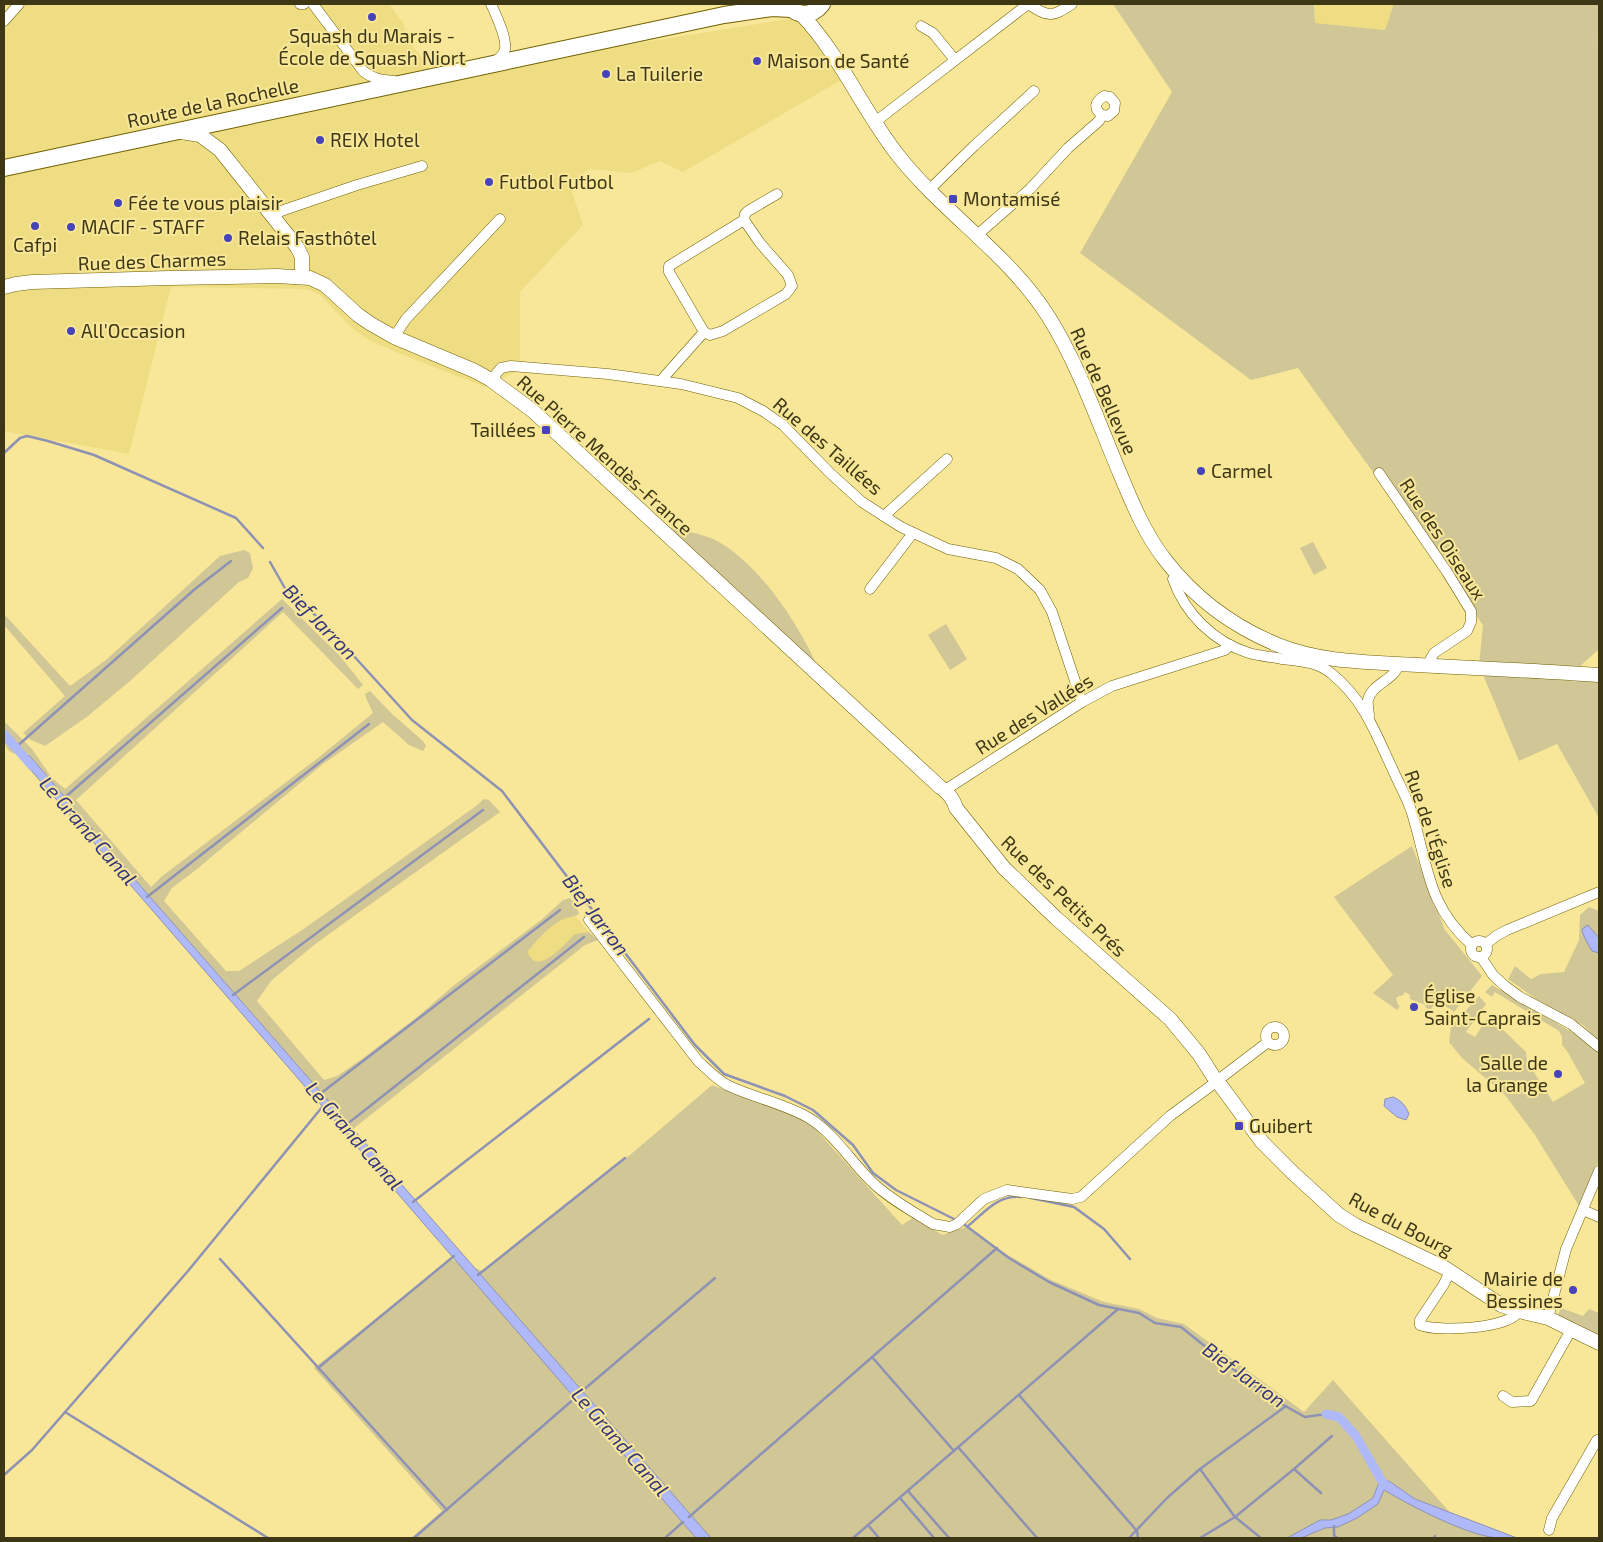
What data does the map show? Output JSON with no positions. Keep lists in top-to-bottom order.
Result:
{
  "streets": {
    "main road": ["Route de la Rochelle"],
    "street": [
      "Rue des Charmes",
      "Rue de Bellevue",
      "Rue des Taillées",
      "Rue Pierre Mendès-France",
      "Rue des Oiseaux",
      "Rue des Vallées",
      "Rue de l'Église",
      "Rue des Petits Prés",
      "Rue du Bourg"
    ]
  },
  "crossings": [
    ["Route de la Rochelle", "Rue de Bellevue"],
    ["Rue des Charmes", "Rue Pierre Mendès-France"],
    ["Rue de Bellevue", "Rue des Oiseaux"],
    ["Rue des Taillées", "Rue Pierre Mendès-France"],
    ["Rue des Taillées", "Rue des Vallées"],
    ["Rue Pierre Mendès-France", "Rue des Petits Prés"],
    ["Rue des Vallées", "Rue de l'Église"],
    ["Rue des Vallées", "Rue des Petits Prés"],
    ["Rue des Petits Prés", "Rue du Bourg"]
  ],
  "water": ["Bief Jarron", "Le Grand Canal"],
  "places": {
    "other": [
      "Squash du Marais - École de Squash Niort",
      "Maison de Santé",
      "La Tuilerie",
      "REIX Hotel",
      "Futbol Futbol",
      "Fée te vous plaisir",
      "Cafpi",
      "MACIF - STAFF",
      "Relais Fasthôtel",
      "All'Occasion",
      "Carmel",
      "Église Saint-Caprais",
      "Salle de la Grange",
      "Mairie de Bessines"
    ],
    "transit": ["Montamisé", "Taillées", "Guibert"]
  }
}
